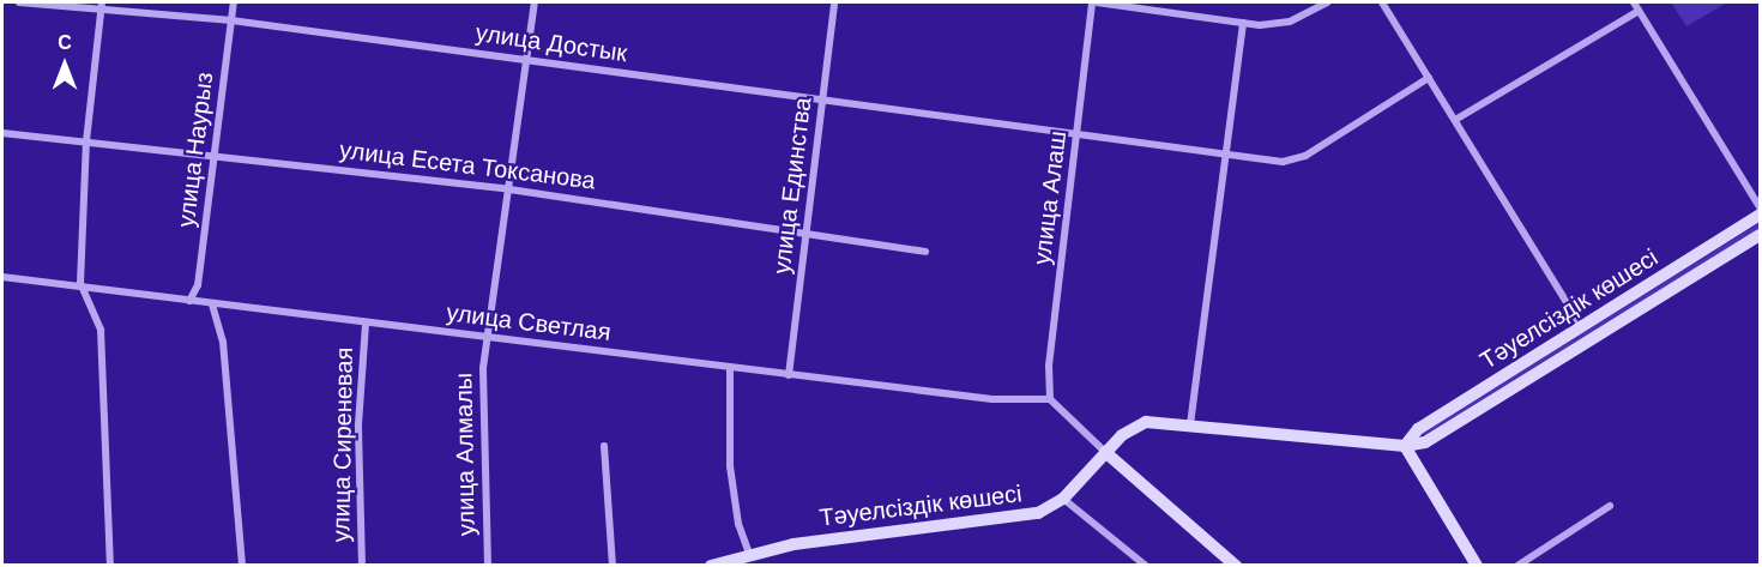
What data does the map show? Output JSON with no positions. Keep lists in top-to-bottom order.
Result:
{
  "streets": {
    "main road": ["Тәуелсіздік көшесі"],
    "street": [
      "улица Достык",
      "улица Наурыз",
      "улица Есета Токсанова",
      "улица Единства",
      "улица Алаш",
      "улица Светлая",
      "улица Сиреневая",
      "улица Алмалы"
    ]
  },
  "crossings": [
    ["улица Достык", "улица Наурыз"],
    ["улица Достык", "улица Единства"],
    ["улица Достык", "улица Алаш"],
    ["улица Достык", "улица Алмалы"],
    ["улица Наурыз", "улица Есета Токсанова"],
    ["улица Наурыз", "улица Светлая"],
    ["улица Есета Токсанова", "улица Единства"],
    ["улица Есета Токсанова", "улица Алмалы"],
    ["улица Единства", "улица Светлая"],
    ["улица Алаш", "улица Светлая"],
    ["улица Светлая", "улица Сиреневая"],
    ["улица Светлая", "улица Алмалы"]
  ],
  "north": "top"
}
